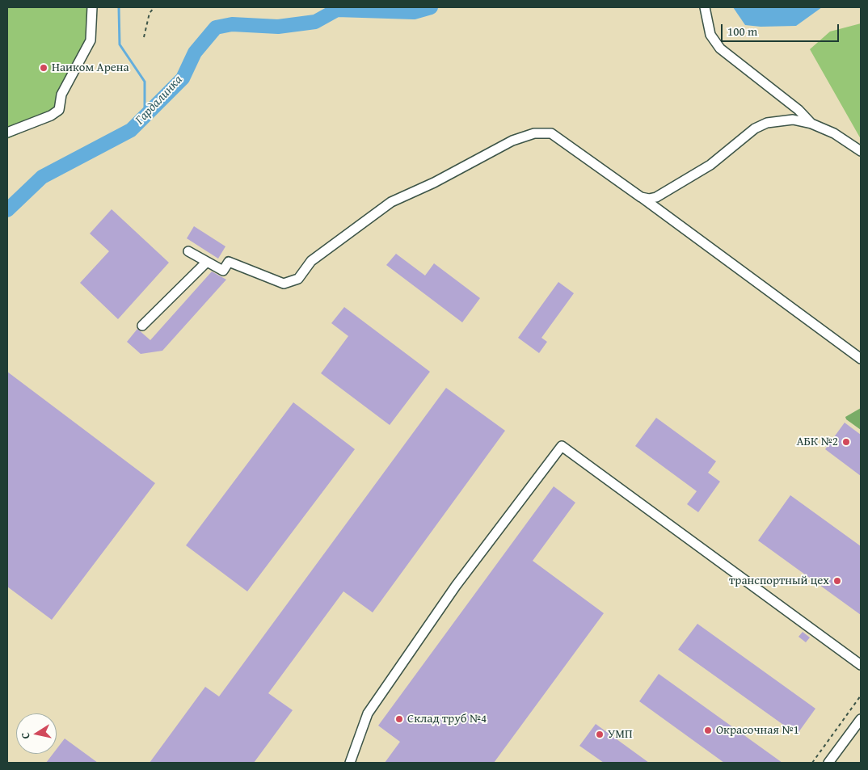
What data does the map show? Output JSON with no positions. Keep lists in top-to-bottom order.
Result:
{
  "water": ["Гардалинка"],
  "places": [
    "Наиком Арена",
    "АБК №2",
    "транспортный цех",
    "Склад труб №4",
    "Окрасочная №1",
    "УМП"
  ],
  "scale_bar": "100 m",
  "north": "left"
}
